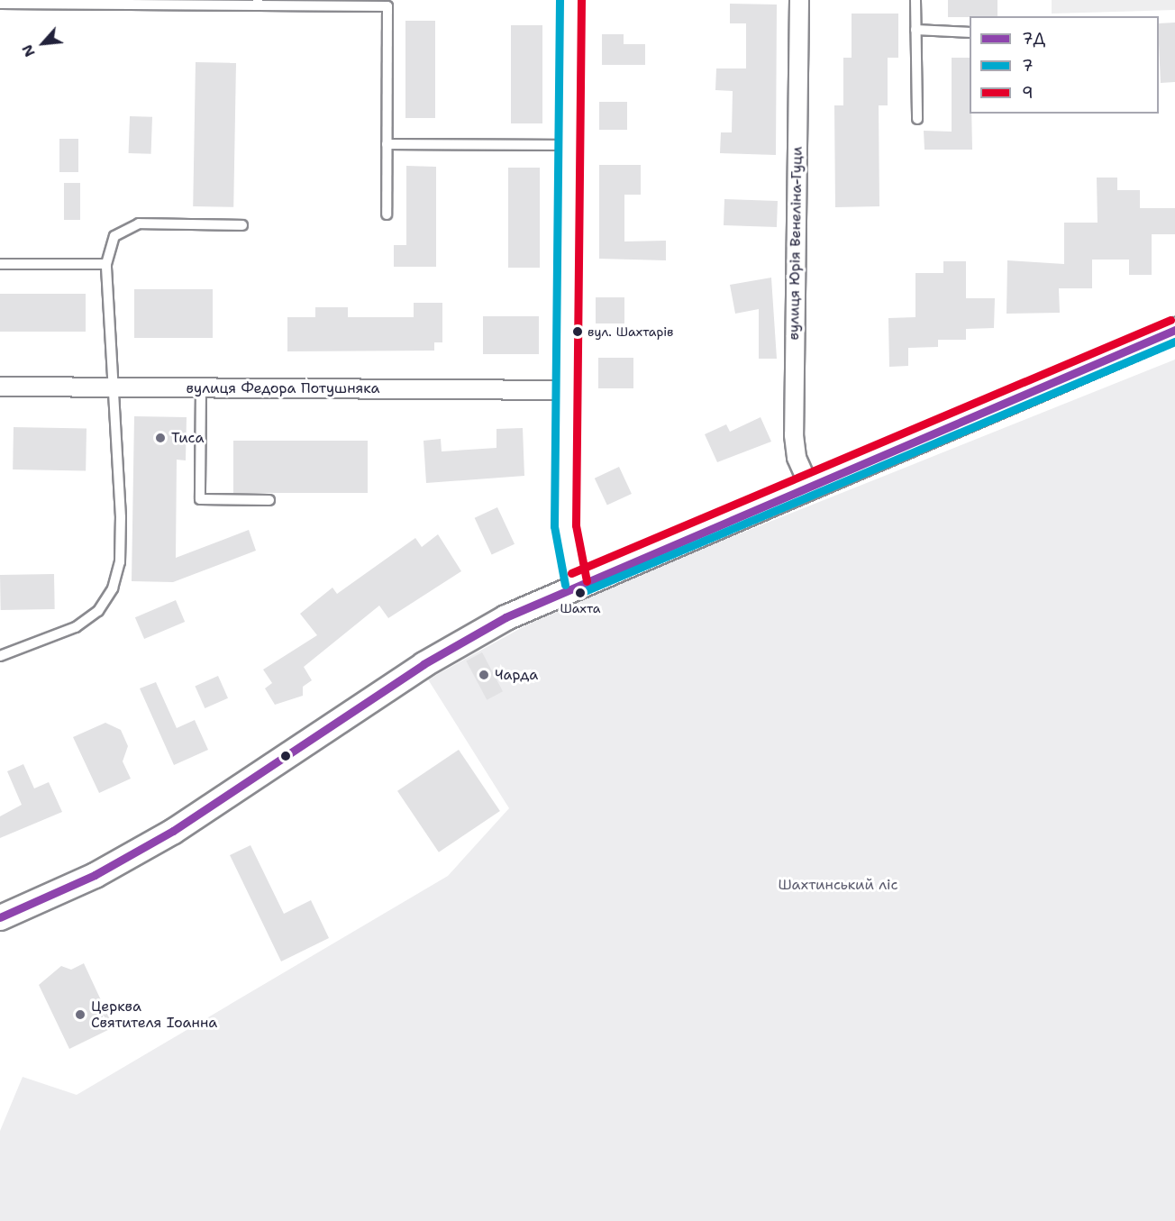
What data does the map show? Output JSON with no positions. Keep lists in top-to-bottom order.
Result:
{
  "streets": {
    "street": ["вулиця Юрія Венеліна-Гуци", "вулиця Федора Потушняка"]
  },
  "parks": ["Шахтинський ліс"],
  "places": [
    "вул. Шахтарів",
    "Тиса",
    "Шахта",
    "Чарда",
    "Церква Святителя Іоанна"
  ],
  "lines": ["transit line 7", "transit line 9", "transit line 7Д"],
  "legend": ["7Д", "7", "9"],
  "north": "bottom left"
}
